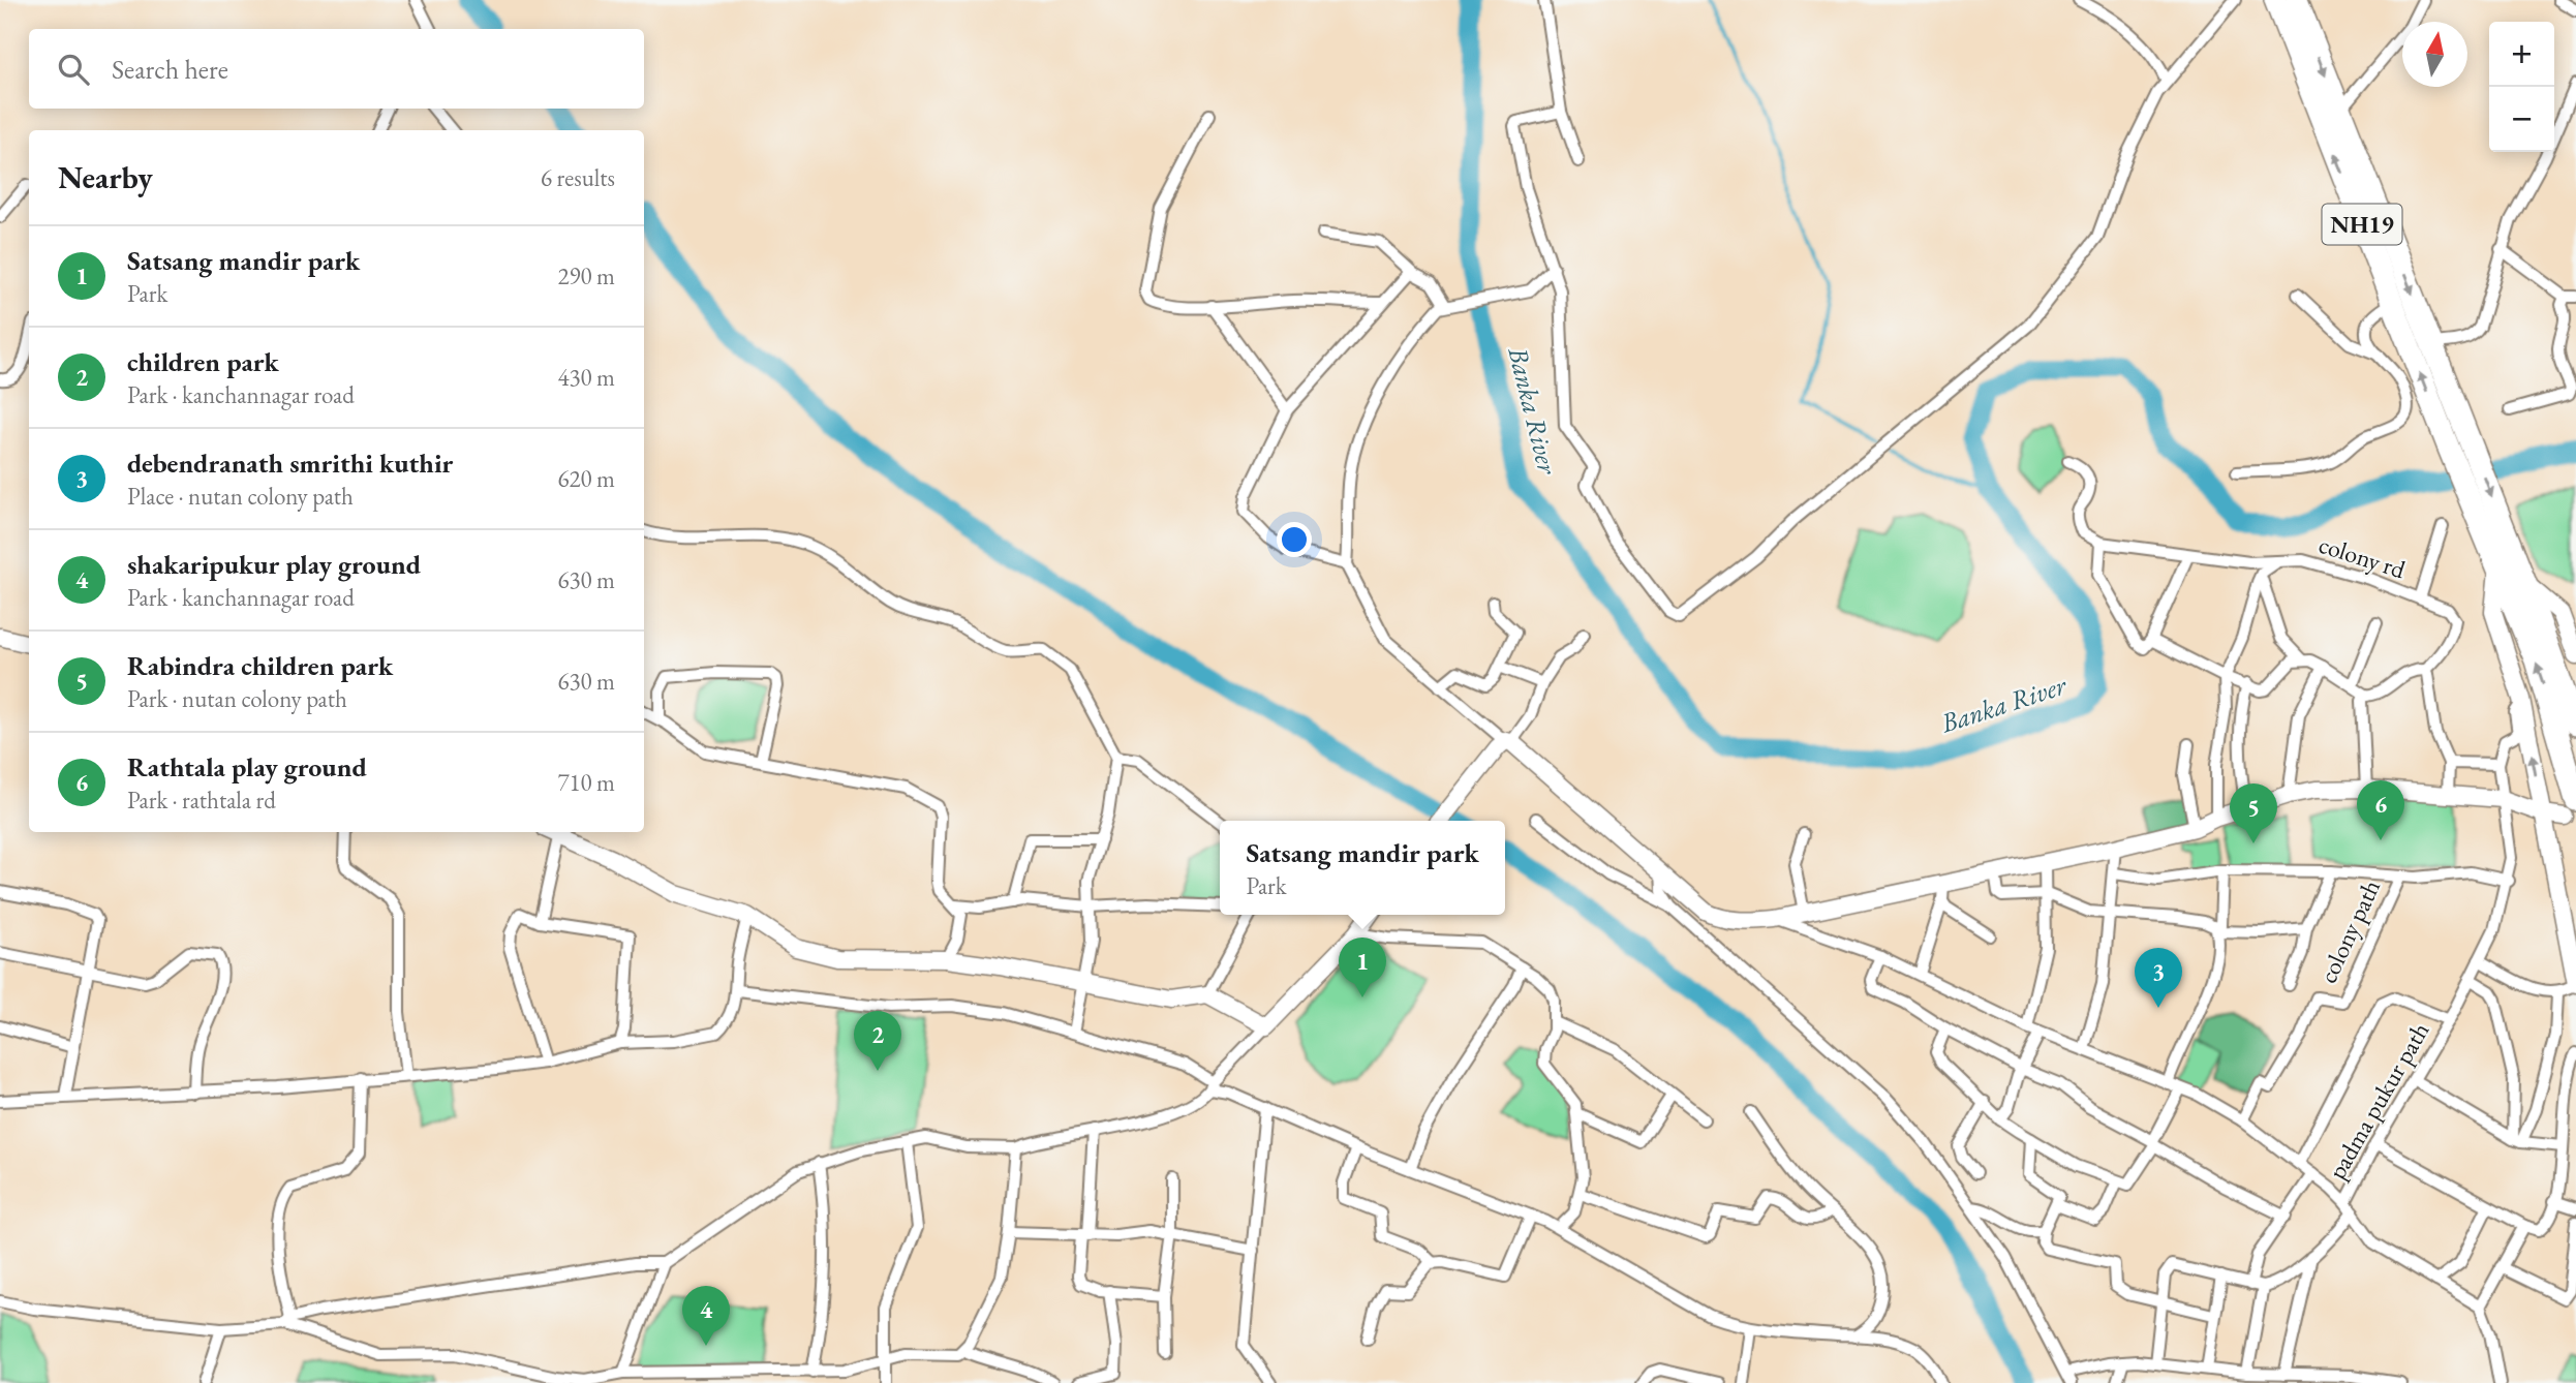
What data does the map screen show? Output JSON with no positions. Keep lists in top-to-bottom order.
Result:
{
  "streets": {
    "highway": ["NH19"],
    "street": ["colony rd", "colony path", "padma pukur path"]
  },
  "water": ["Banka River"],
  "north": "top",
  "page": {
    "map_buttons": ["+", "−"],
    "search": "Search here",
    "heading": ["Nearby", "6 results"],
    "list": [
      {
        "mark": "1",
        "name": "Satsang mandir park",
        "note": "Park",
        "value": "290 m"
      },
      {
        "mark": "2",
        "name": "children park",
        "note": "Park · kanchannagar road",
        "value": "430 m"
      },
      {
        "mark": "3",
        "name": "debendranath smrithi kuthir",
        "note": "Place · nutan colony path",
        "value": "620 m"
      },
      {
        "mark": "4",
        "name": "shakaripukur play ground",
        "note": "Park · kanchannagar road",
        "value": "630 m"
      },
      {
        "mark": "5",
        "name": "Rabindra children park",
        "note": "Park · nutan colony path",
        "value": "630 m"
      },
      {
        "mark": "6",
        "name": "Rathtala play ground",
        "note": "Park · rathtala rd",
        "value": "710 m"
      }
    ],
    "pins": [
      "6",
      "5",
      "1",
      "3",
      "2",
      "4"
    ],
    "popup": ["Satsang mandir park", "Park"]
  }
}
